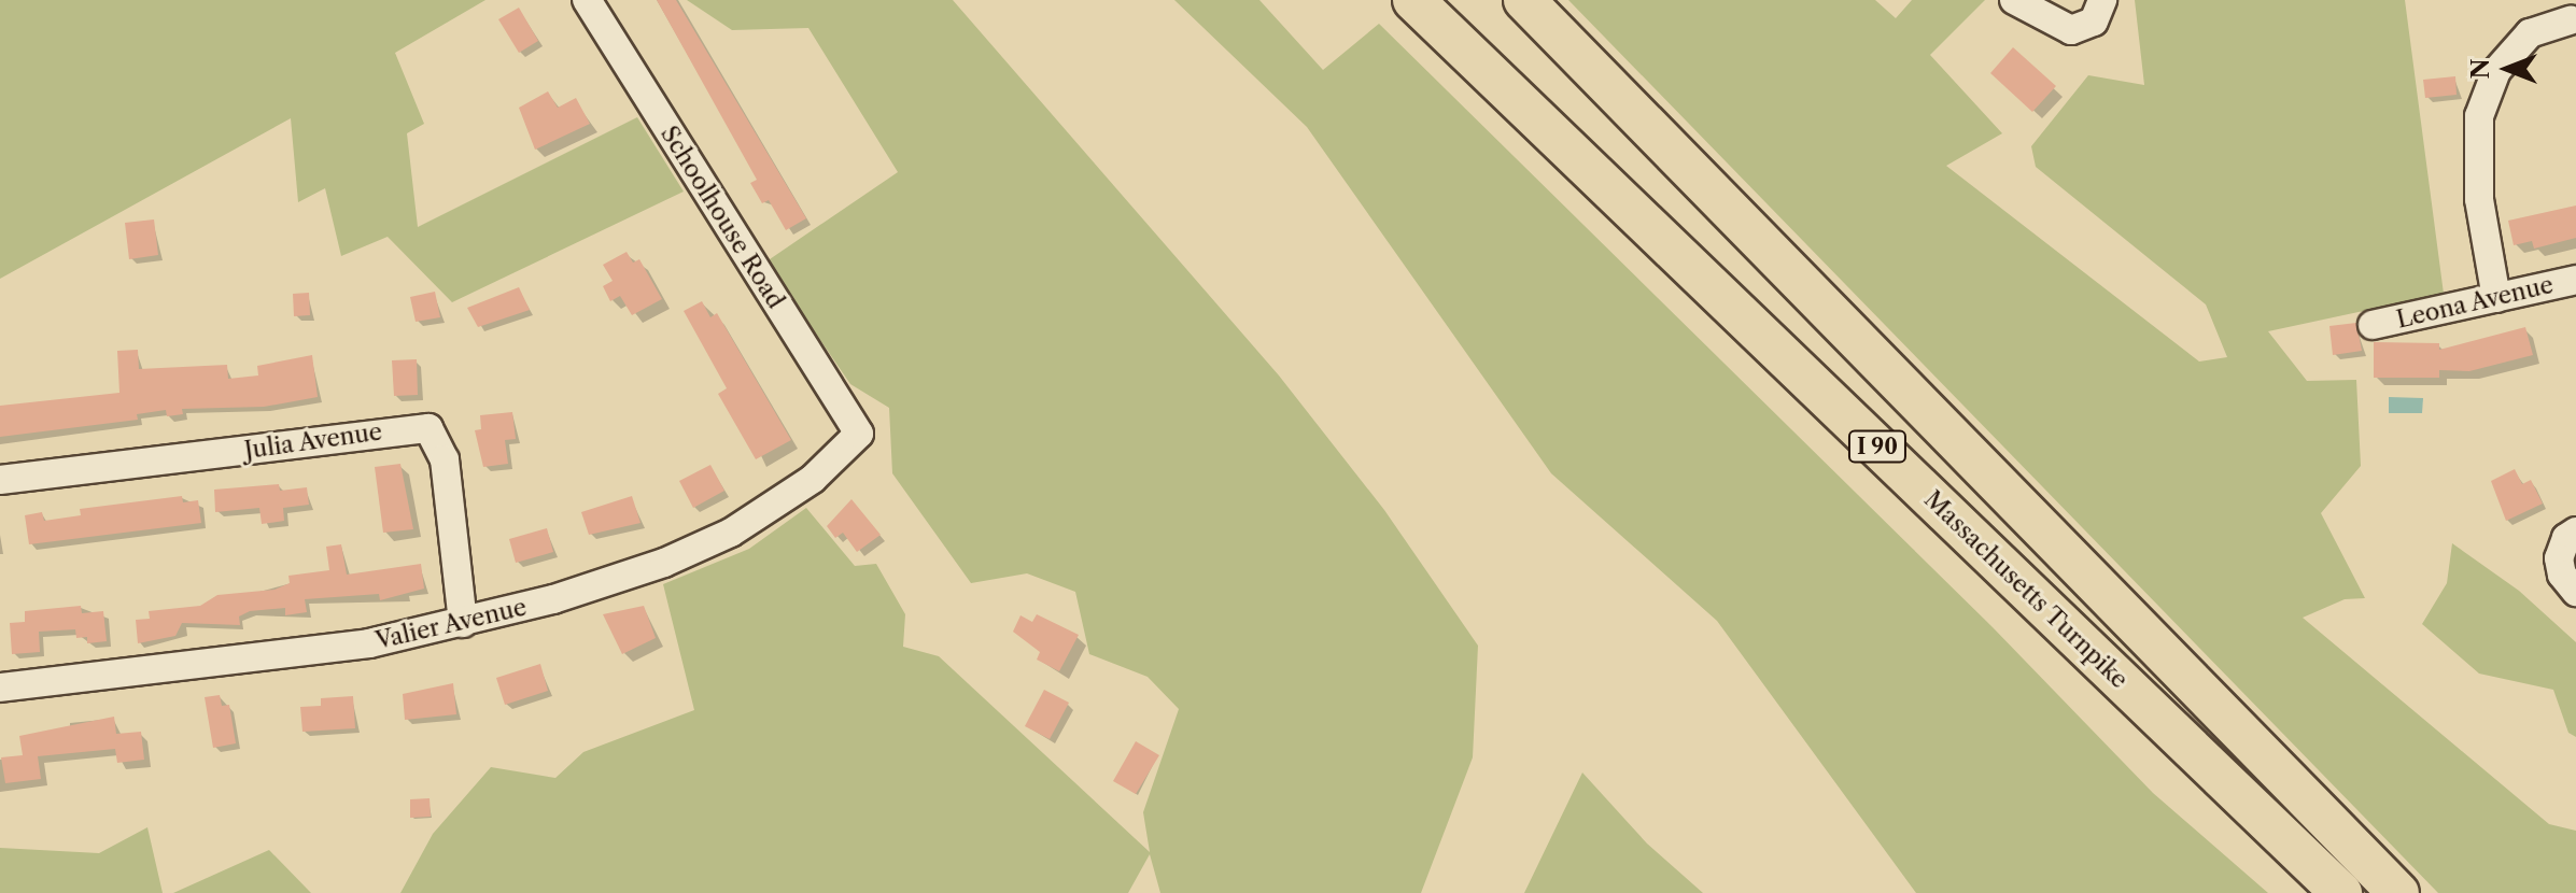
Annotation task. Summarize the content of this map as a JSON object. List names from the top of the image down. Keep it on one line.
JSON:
{"streets":{"highway":["I 90","Massachusetts Turnpike"],"street":["Schoolhouse Road","Leona Avenue","Julia Avenue","Valier Avenue"]},"crossings":[["Schoolhouse Road","Valier Avenue"],["Julia Avenue","Valier Avenue"]],"north":"left"}
